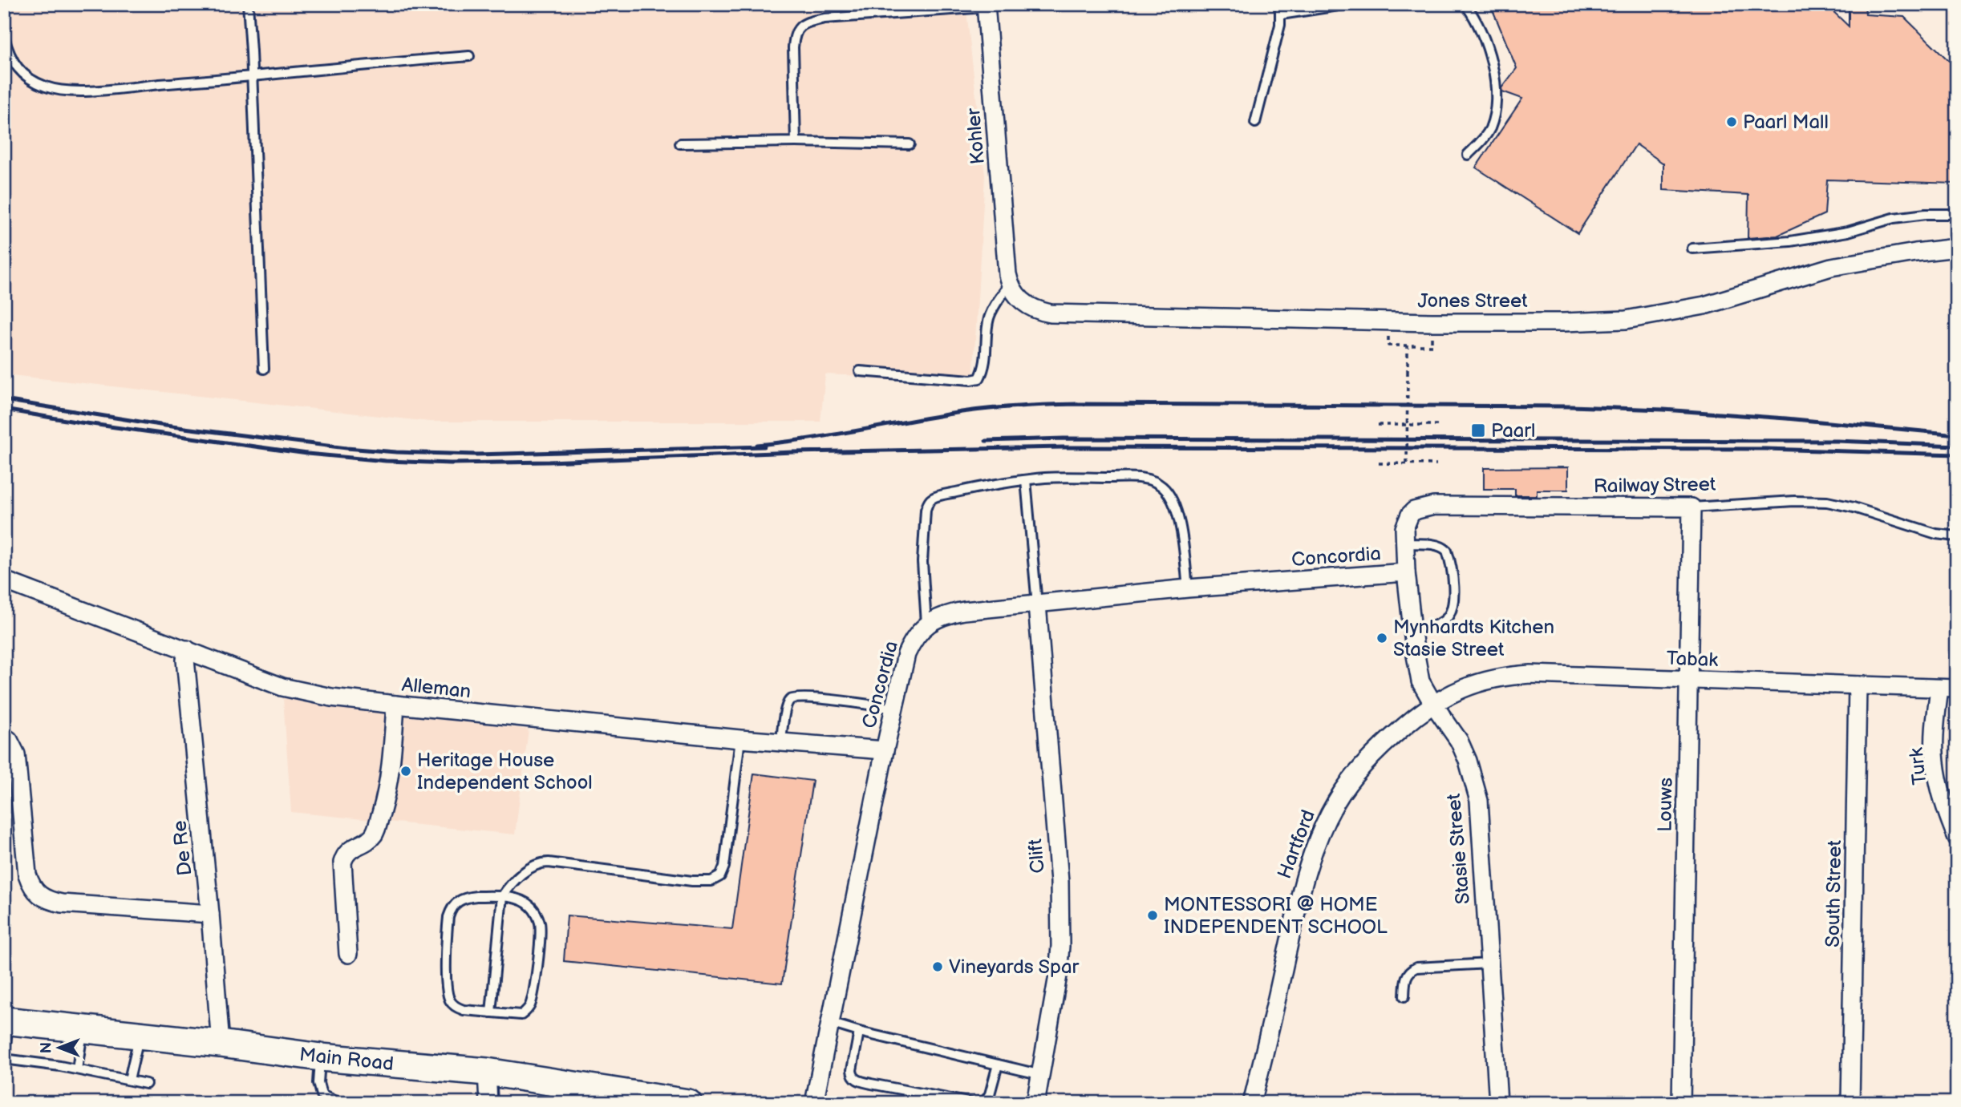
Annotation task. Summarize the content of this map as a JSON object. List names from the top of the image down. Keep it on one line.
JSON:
{"streets":{"main road":["Main Road"],"street":["Kohler","Jones Street","Railway Street","Concordia","Tabak","Alleman","Turk","Louws","Hartford","De Re","Stasie Street","Clift","South Street"]},"crossings":[["Kohler","Jones Street"],["Railway Street","Concordia"],["Railway Street","Louws"],["Railway Street","Stasie Street"],["Concordia","Alleman"],["Concordia","Stasie Street"],["Concordia","Clift"],["Tabak","Turk"],["Tabak","Louws"],["Tabak","Hartford"],["Tabak","Stasie Street"],["Tabak","South Street"],["Alleman","De Re"],["Hartford","Stasie Street"],["De Re","Main Road"]],"places":{"other":["Paarl Mall","Mynhardts Kitchen Stasie Street","Heritage House Independent School","MONTESSORI @ HOME INDEPENDENT SCHOOL","Vineyards Spar"],"transit":["Paarl"]},"north":"left"}
